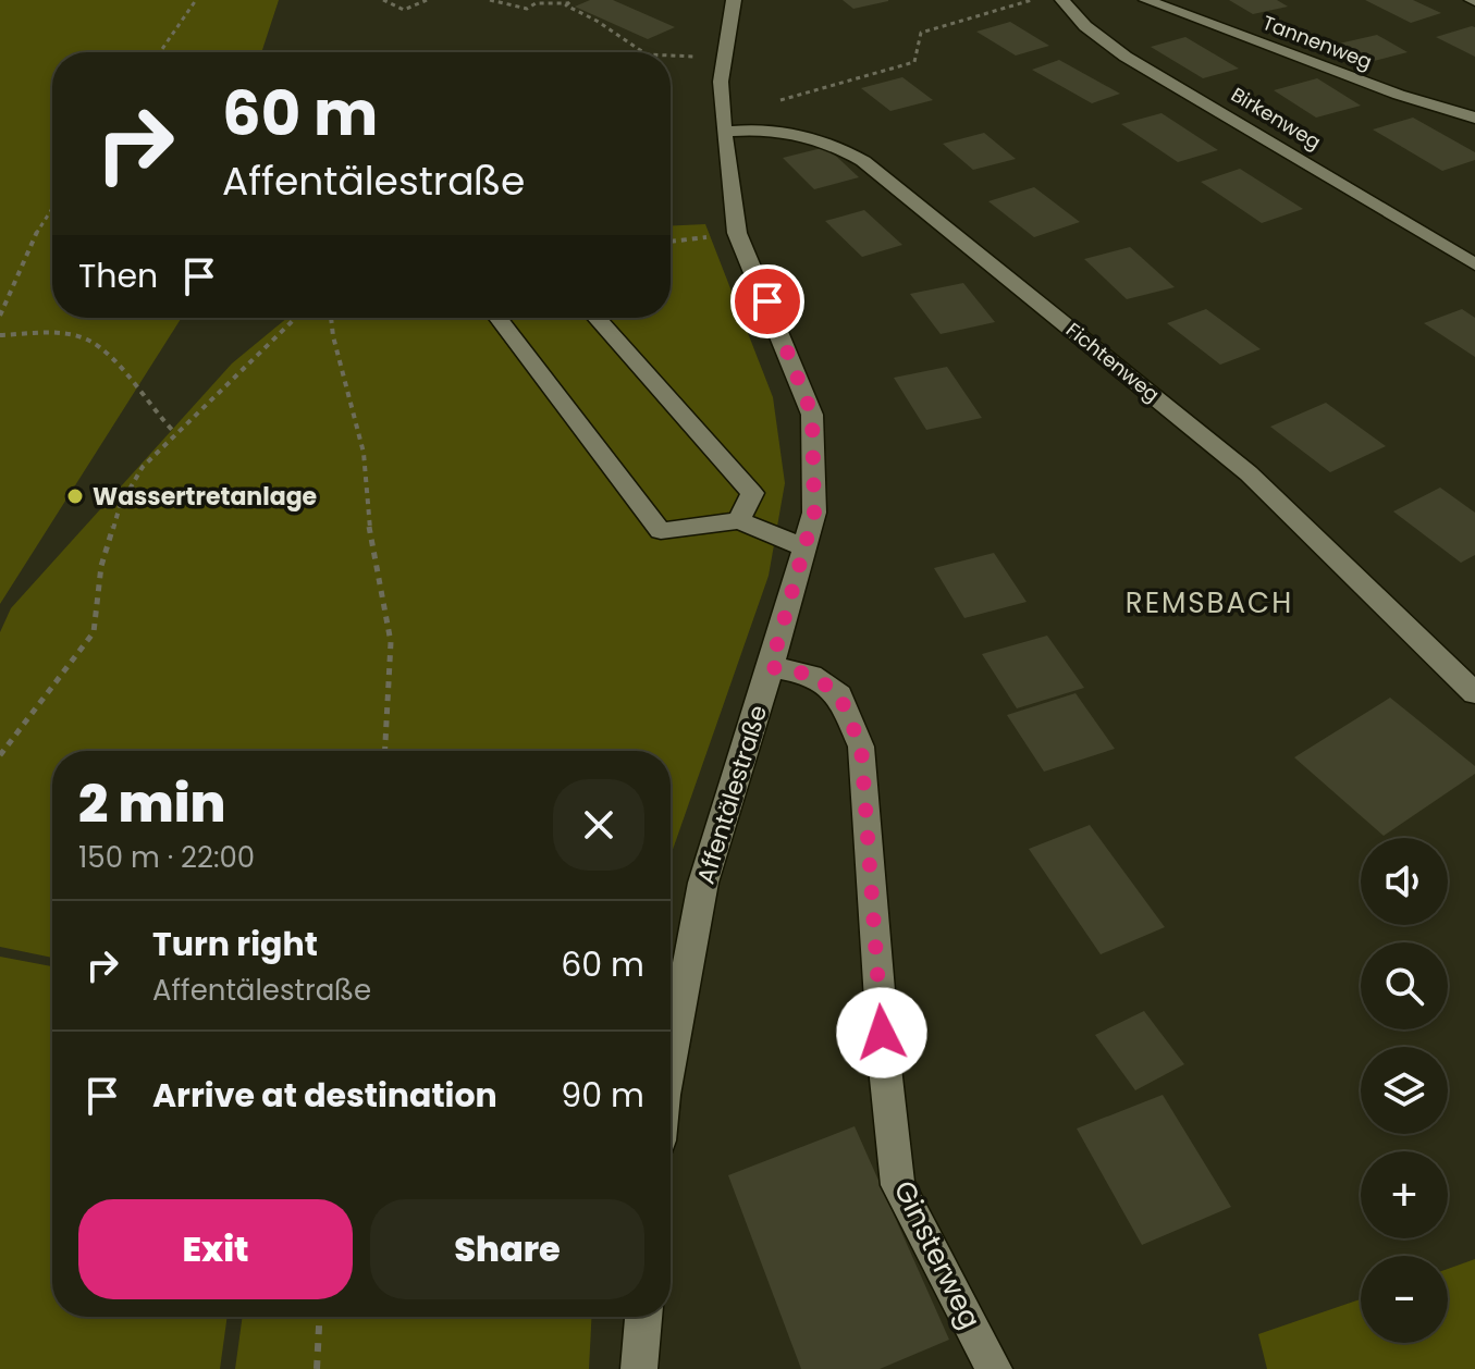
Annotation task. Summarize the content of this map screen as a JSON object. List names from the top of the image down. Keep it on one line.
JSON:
{"streets":{"street":["Tannenweg","Birkenweg","Fichtenweg","Affentälestraße","Ginsterweg"]},"crossings":[["Fichtenweg","Affentälestraße"],["Affentälestraße","Ginsterweg"]],"districts":["REMSBACH"],"places":["Wassertretanlage"],"page":{"turn":["60 m","Affentälestraße"],"then":"Then","heading":["2 min","150 m · 22:00"],"map_buttons":["+","−"],"list":[{"name":"Turn right","note":"Affentälestraße","value":"60 m"},{"name":"Arrive at destination","value":"90 m"}],"buttons":["Exit","Share"]}}
